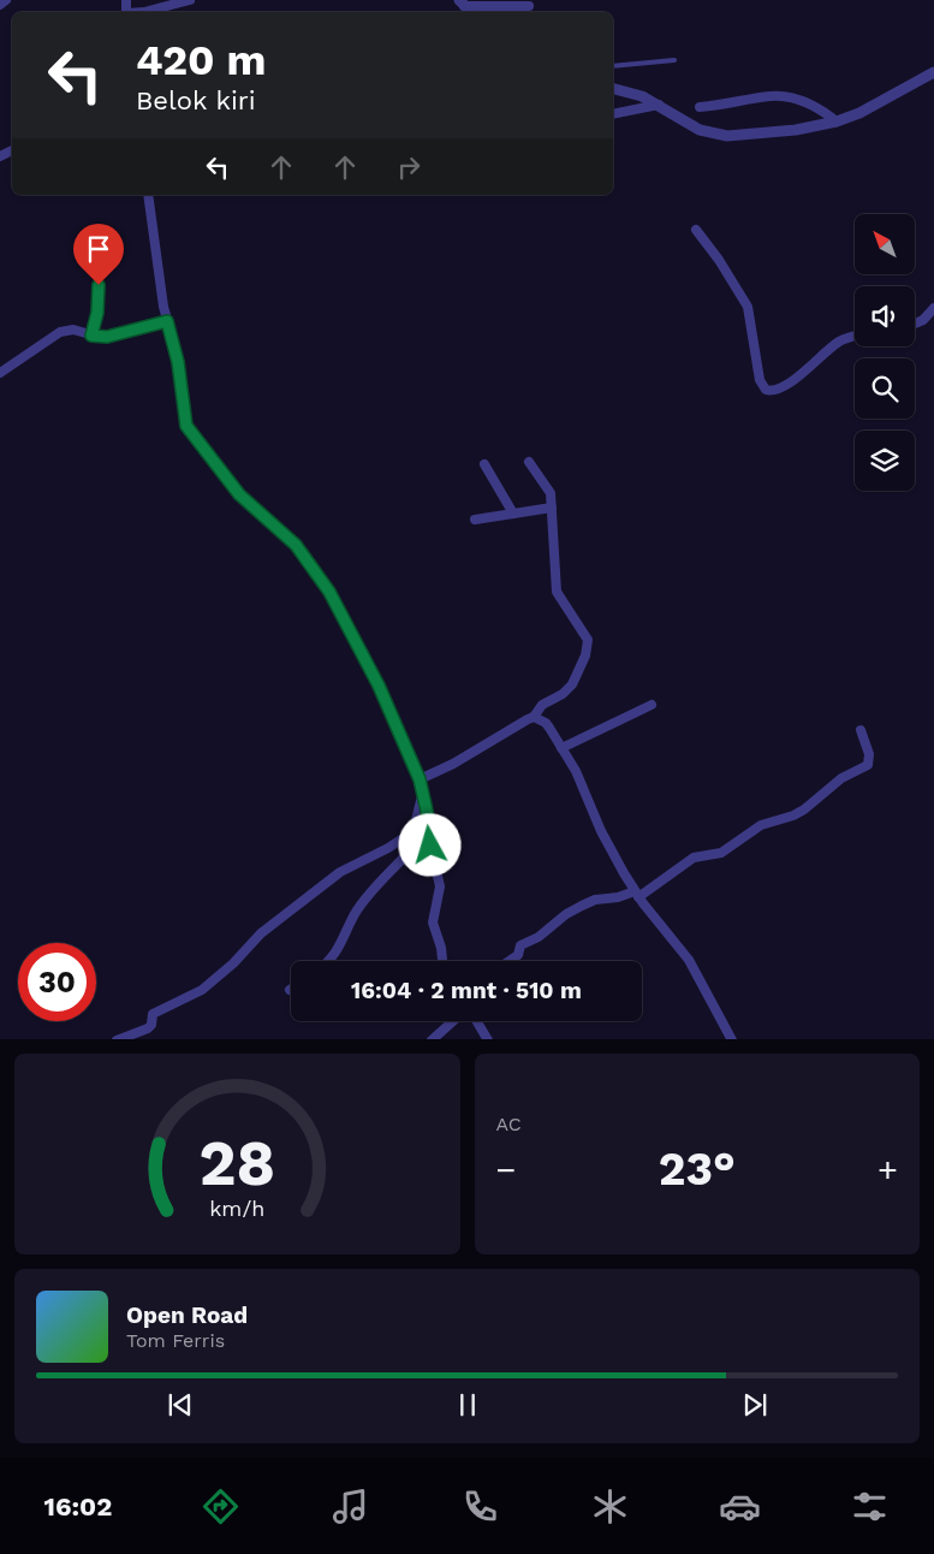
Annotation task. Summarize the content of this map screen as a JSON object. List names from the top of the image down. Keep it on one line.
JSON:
{"north":"top left","page":{"turn":["420 m","Belok kiri"],"limit":"30","trip":"16:04 · 2 mnt · 510 m","tile":"AC","heat":["−","23°","+"],"song":["Open Road","Tom Ferris"],"tabs":"16:02","gauge":["28","km/h"]}}
